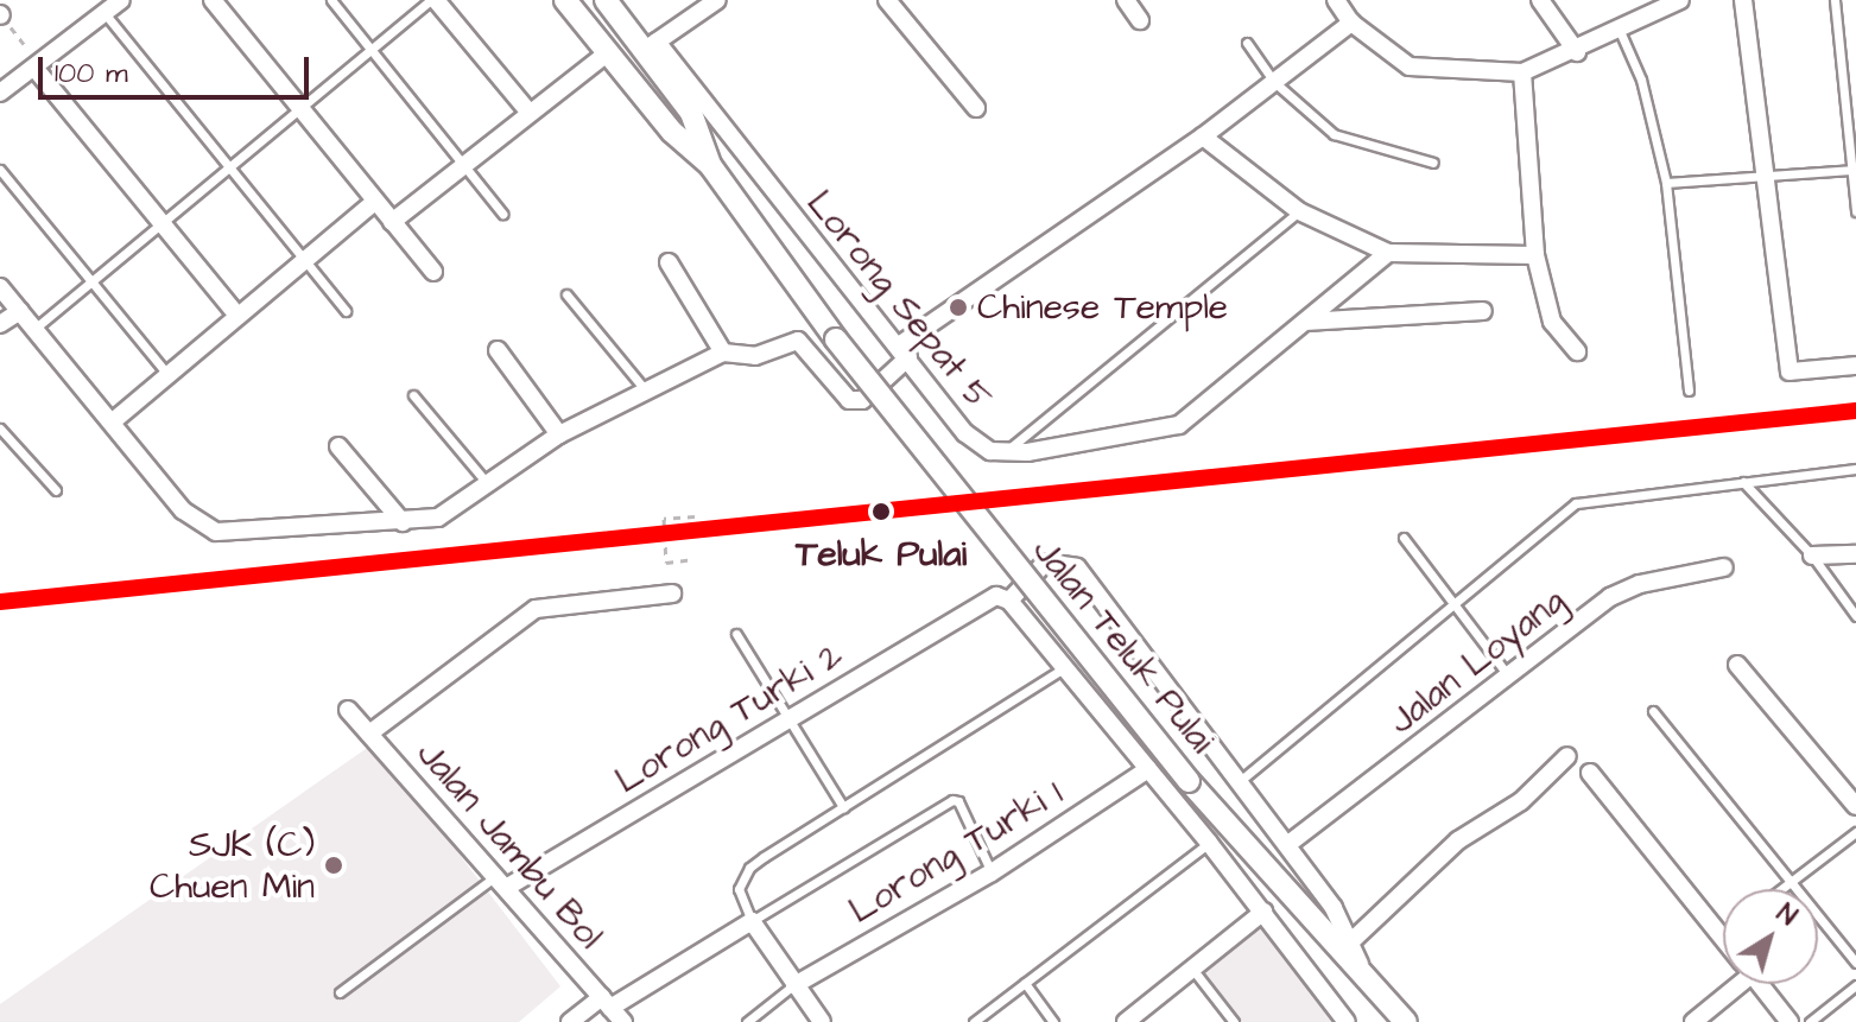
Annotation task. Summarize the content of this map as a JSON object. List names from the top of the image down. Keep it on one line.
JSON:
{"streets":{"main road":["Jalan Teluk Pulai"],"street":["Lorong Sepat 5","Jalan Loyang","Lorong Turki 2","Jalan Jambu Bol","Lorong Turki 1"]},"crossings":[["Lorong Sepat 5","Jalan Teluk Pulai"],["Lorong Turki 2","Jalan Jambu Bol"]],"places":["Chinese Temple","Teluk Pulai","SJK (C) Chuen Min"],"lines":["rail line 2"],"scale_bar":"100 m","north":"top right"}
